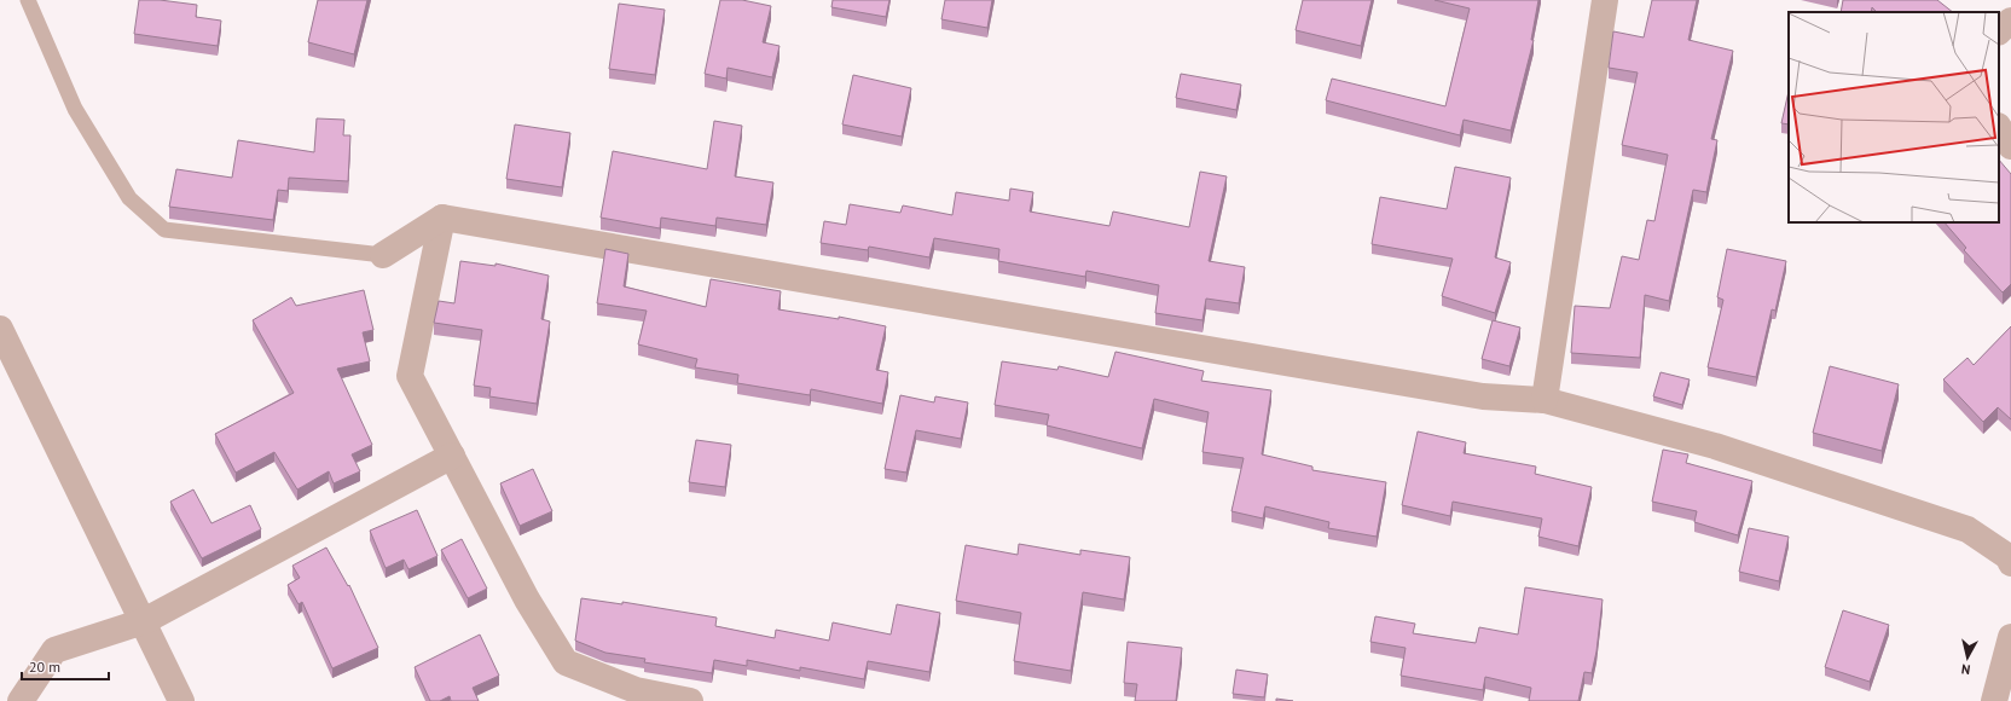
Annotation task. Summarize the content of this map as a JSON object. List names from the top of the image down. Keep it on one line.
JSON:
{"scale_bar":"20 m","north":"bottom"}
